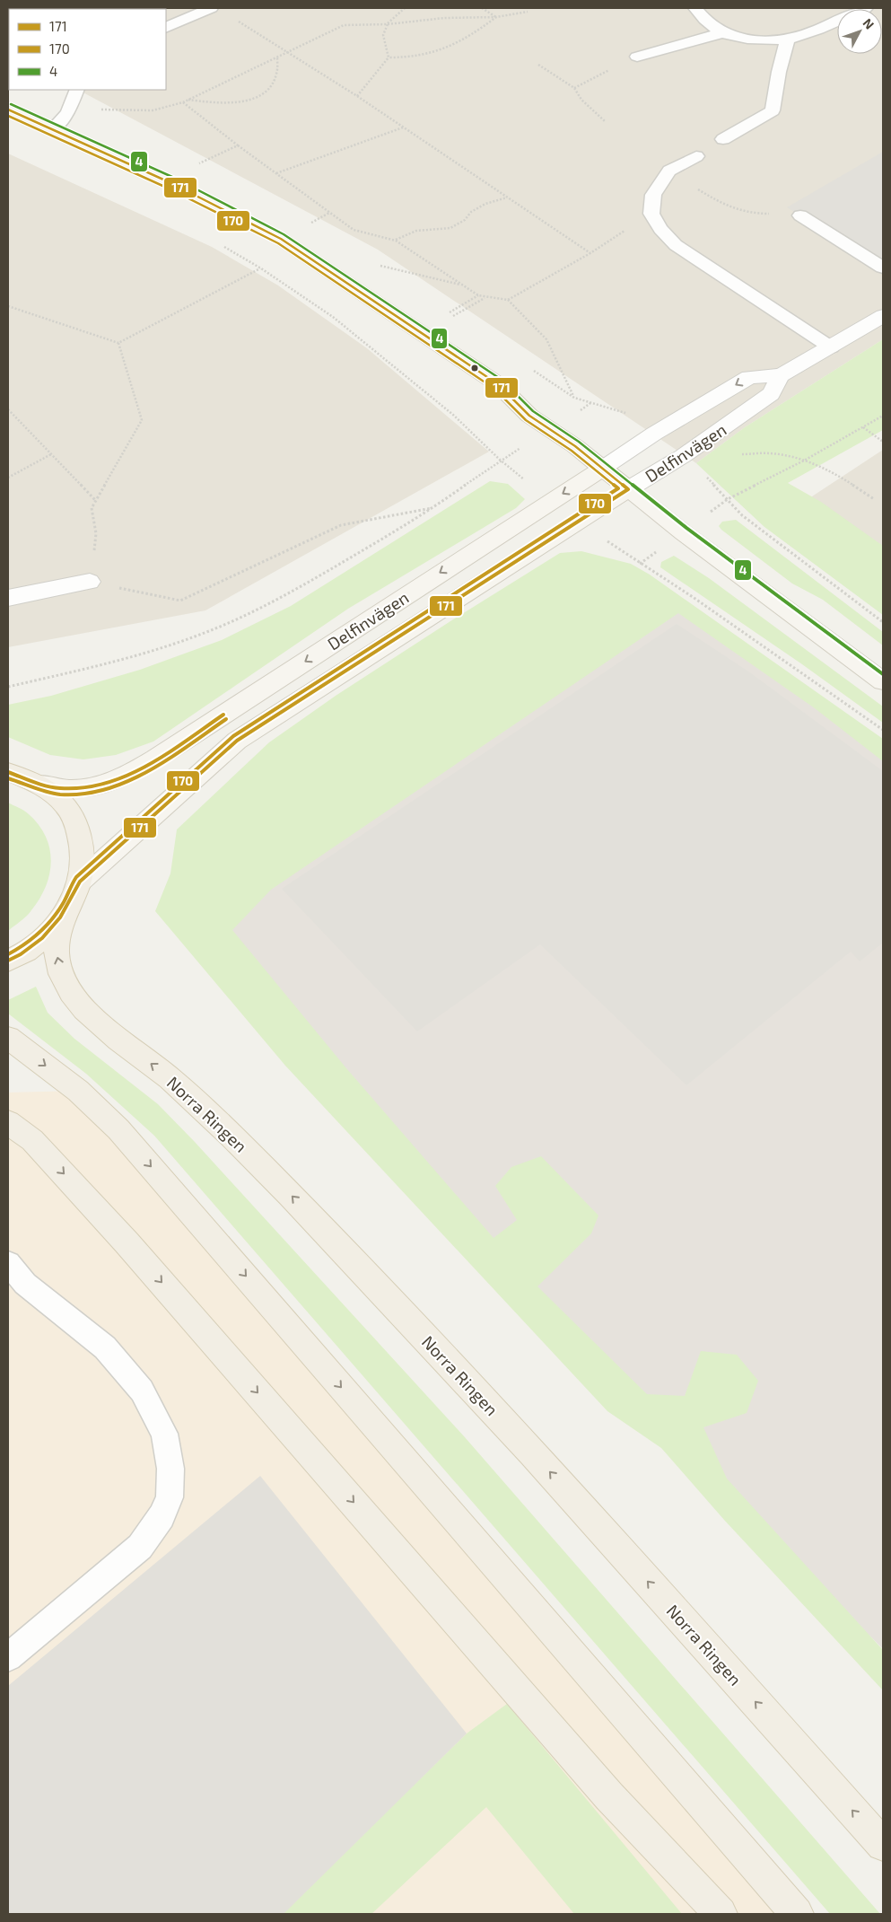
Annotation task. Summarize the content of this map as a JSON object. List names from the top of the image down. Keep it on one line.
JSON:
{"streets":{"main road":["Norra Ringen"],"street":["Delfinvägen"]},"crossings":[["Delfinvägen","Norra Ringen"]],"lines":["transit line 4","transit line 171","transit line 170"],"legend":["171","170","4"],"north":"top right"}
